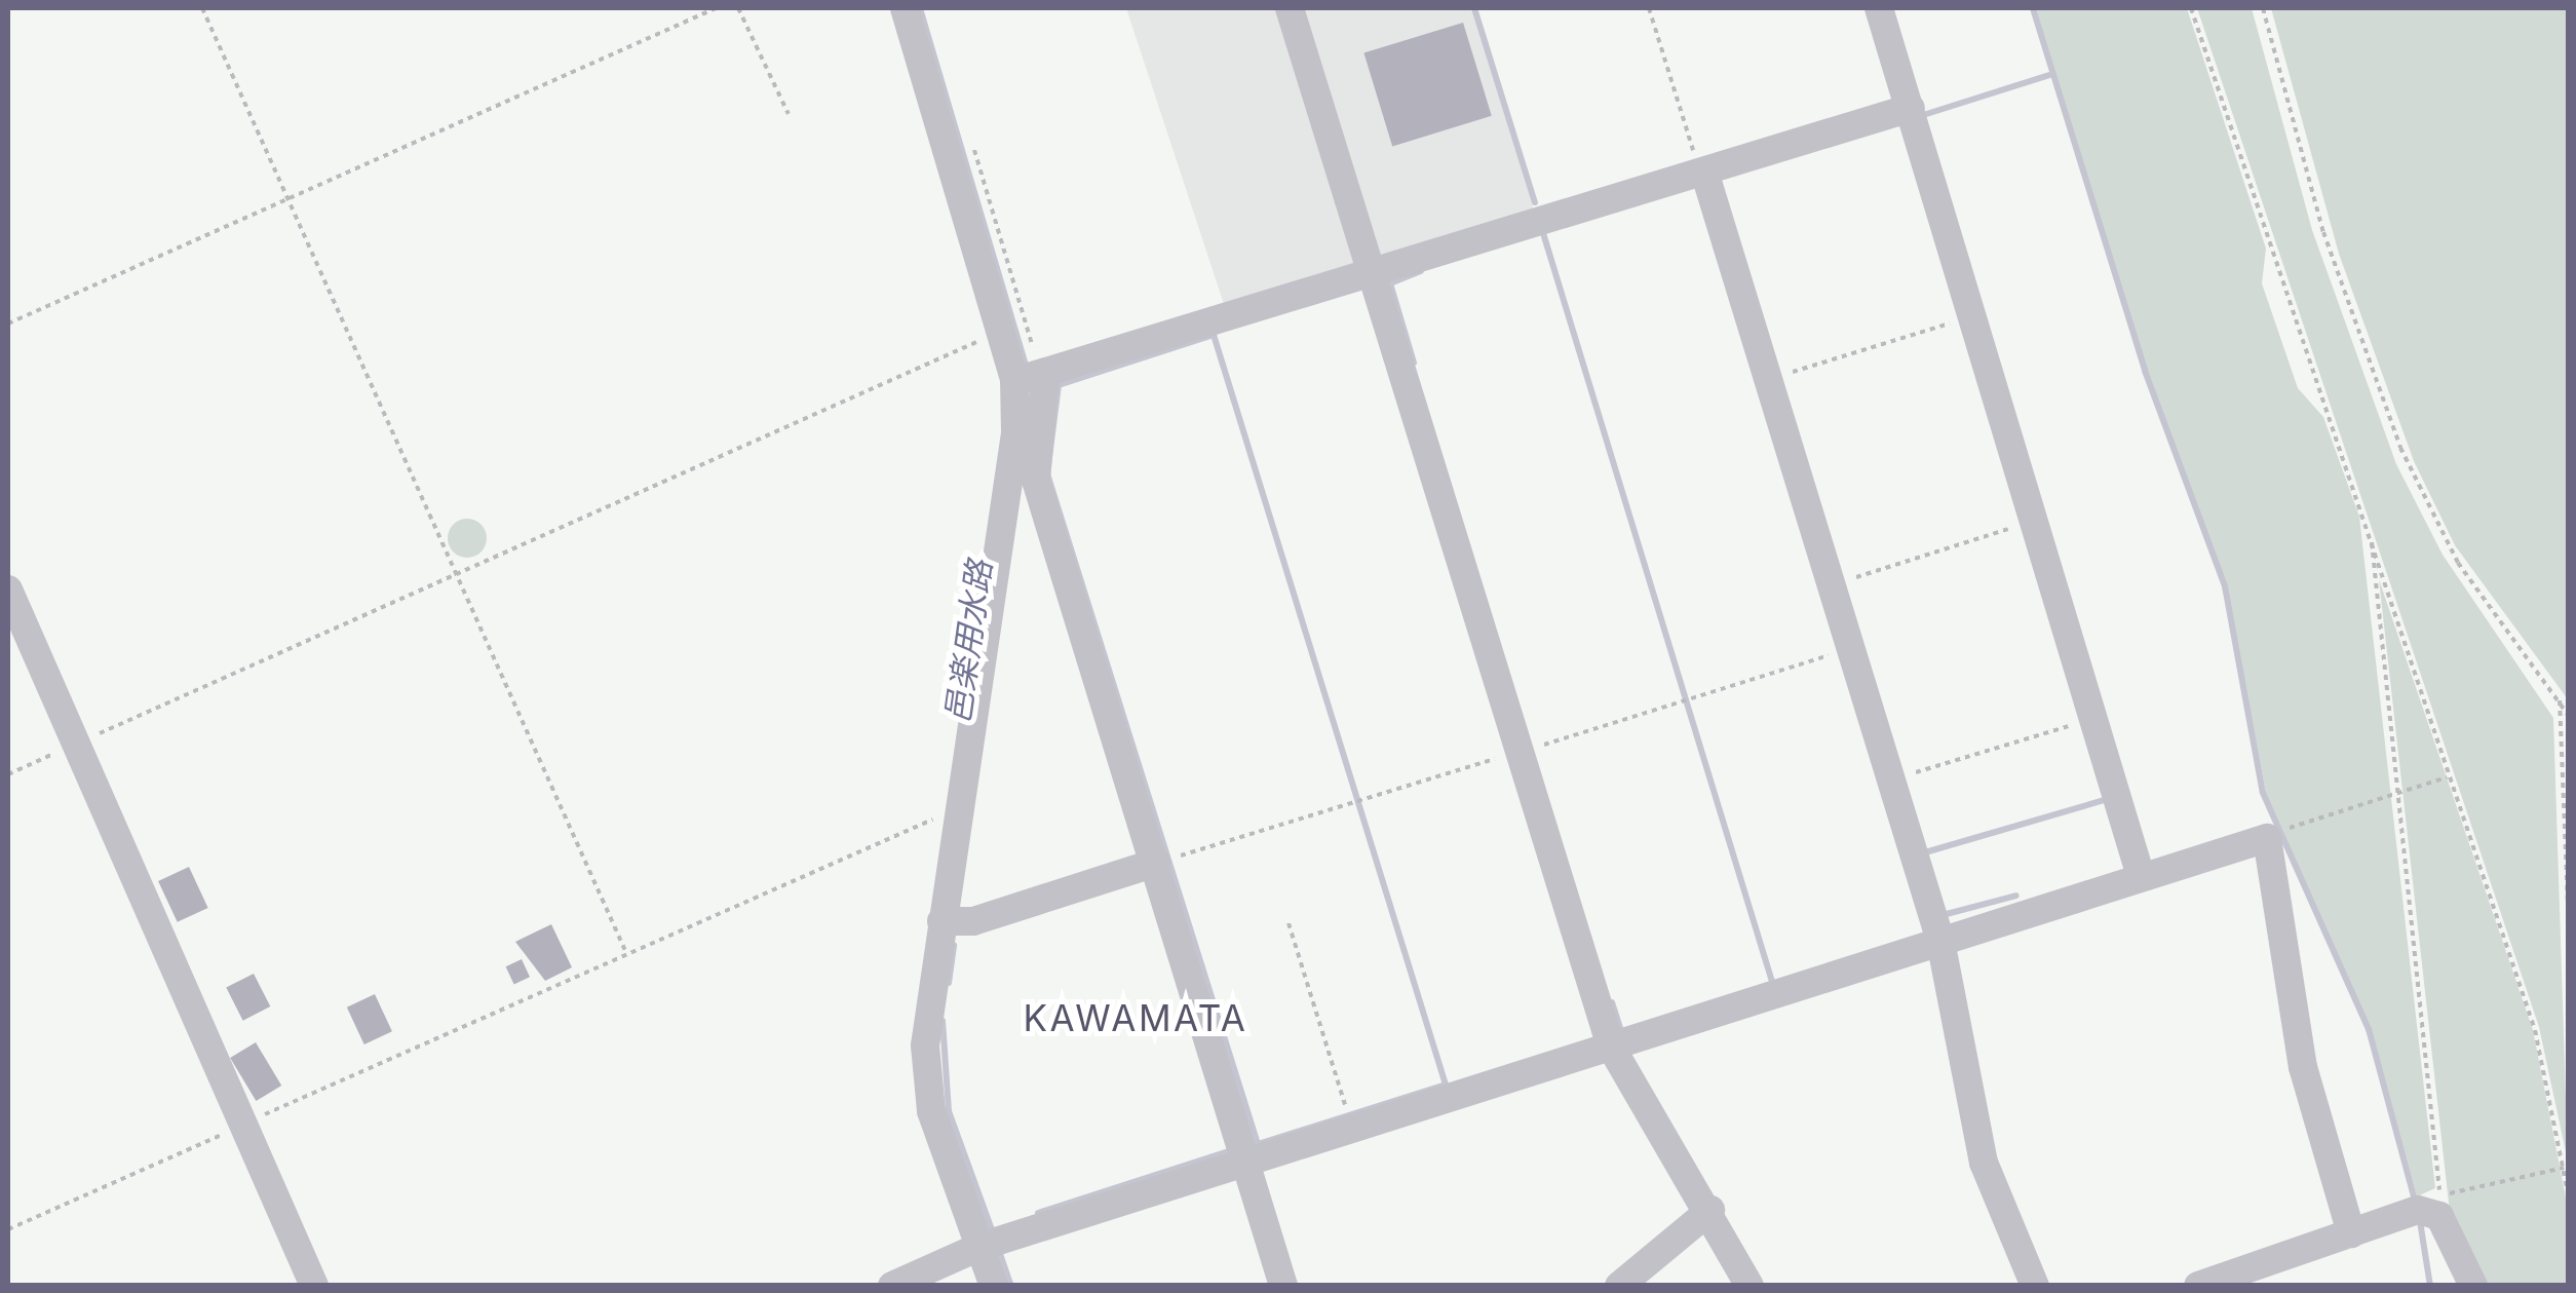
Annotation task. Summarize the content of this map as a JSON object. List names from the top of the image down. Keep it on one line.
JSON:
{"districts":["KAWAMATA"],"water":["邑楽用水路"]}
